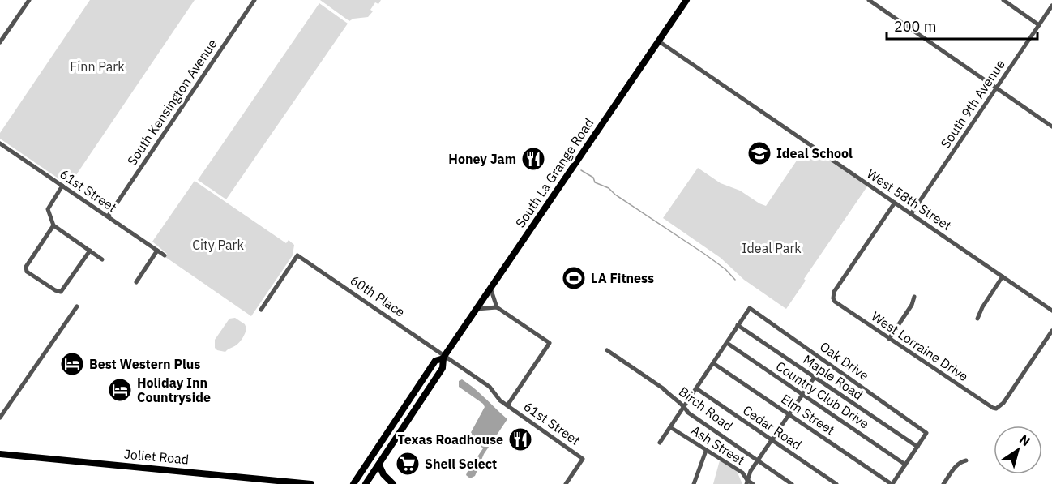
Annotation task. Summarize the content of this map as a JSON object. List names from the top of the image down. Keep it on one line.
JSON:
{"streets":{"main road":["South La Grange Road","Joliet Road"],"street":["South Kensington Avenue","South 9th Avenue","61st Street","West 58th Street","60th Place","West Lorraine Drive","Oak Drive","Maple Road","Country Club Drive","Birch Road","Elm Street","Cedar Road","Ash Street"]},"crossings":[["South Kensington Avenue","61st Street"],["South 9th Avenue","West 58th Street"],["South La Grange Road","61st Street"],["South La Grange Road","West 58th Street"],["South La Grange Road","60th Place"],["61st Street","60th Place"],["West 58th Street","West Lorraine Drive"],["Oak Drive","Maple Road"]],"parks":["Finn Park","City Park","Ideal Park"],"places":{"school or university":["Ideal School"],"restaurant":["Honey Jam","Texas Roadhouse"],"sports":["LA Fitness"],"hotel":["Best Western Plus","Holiday Inn Countryside"],"supermarket":["Shell Select"]},"scale_bar":"200 m","north":"top right"}
